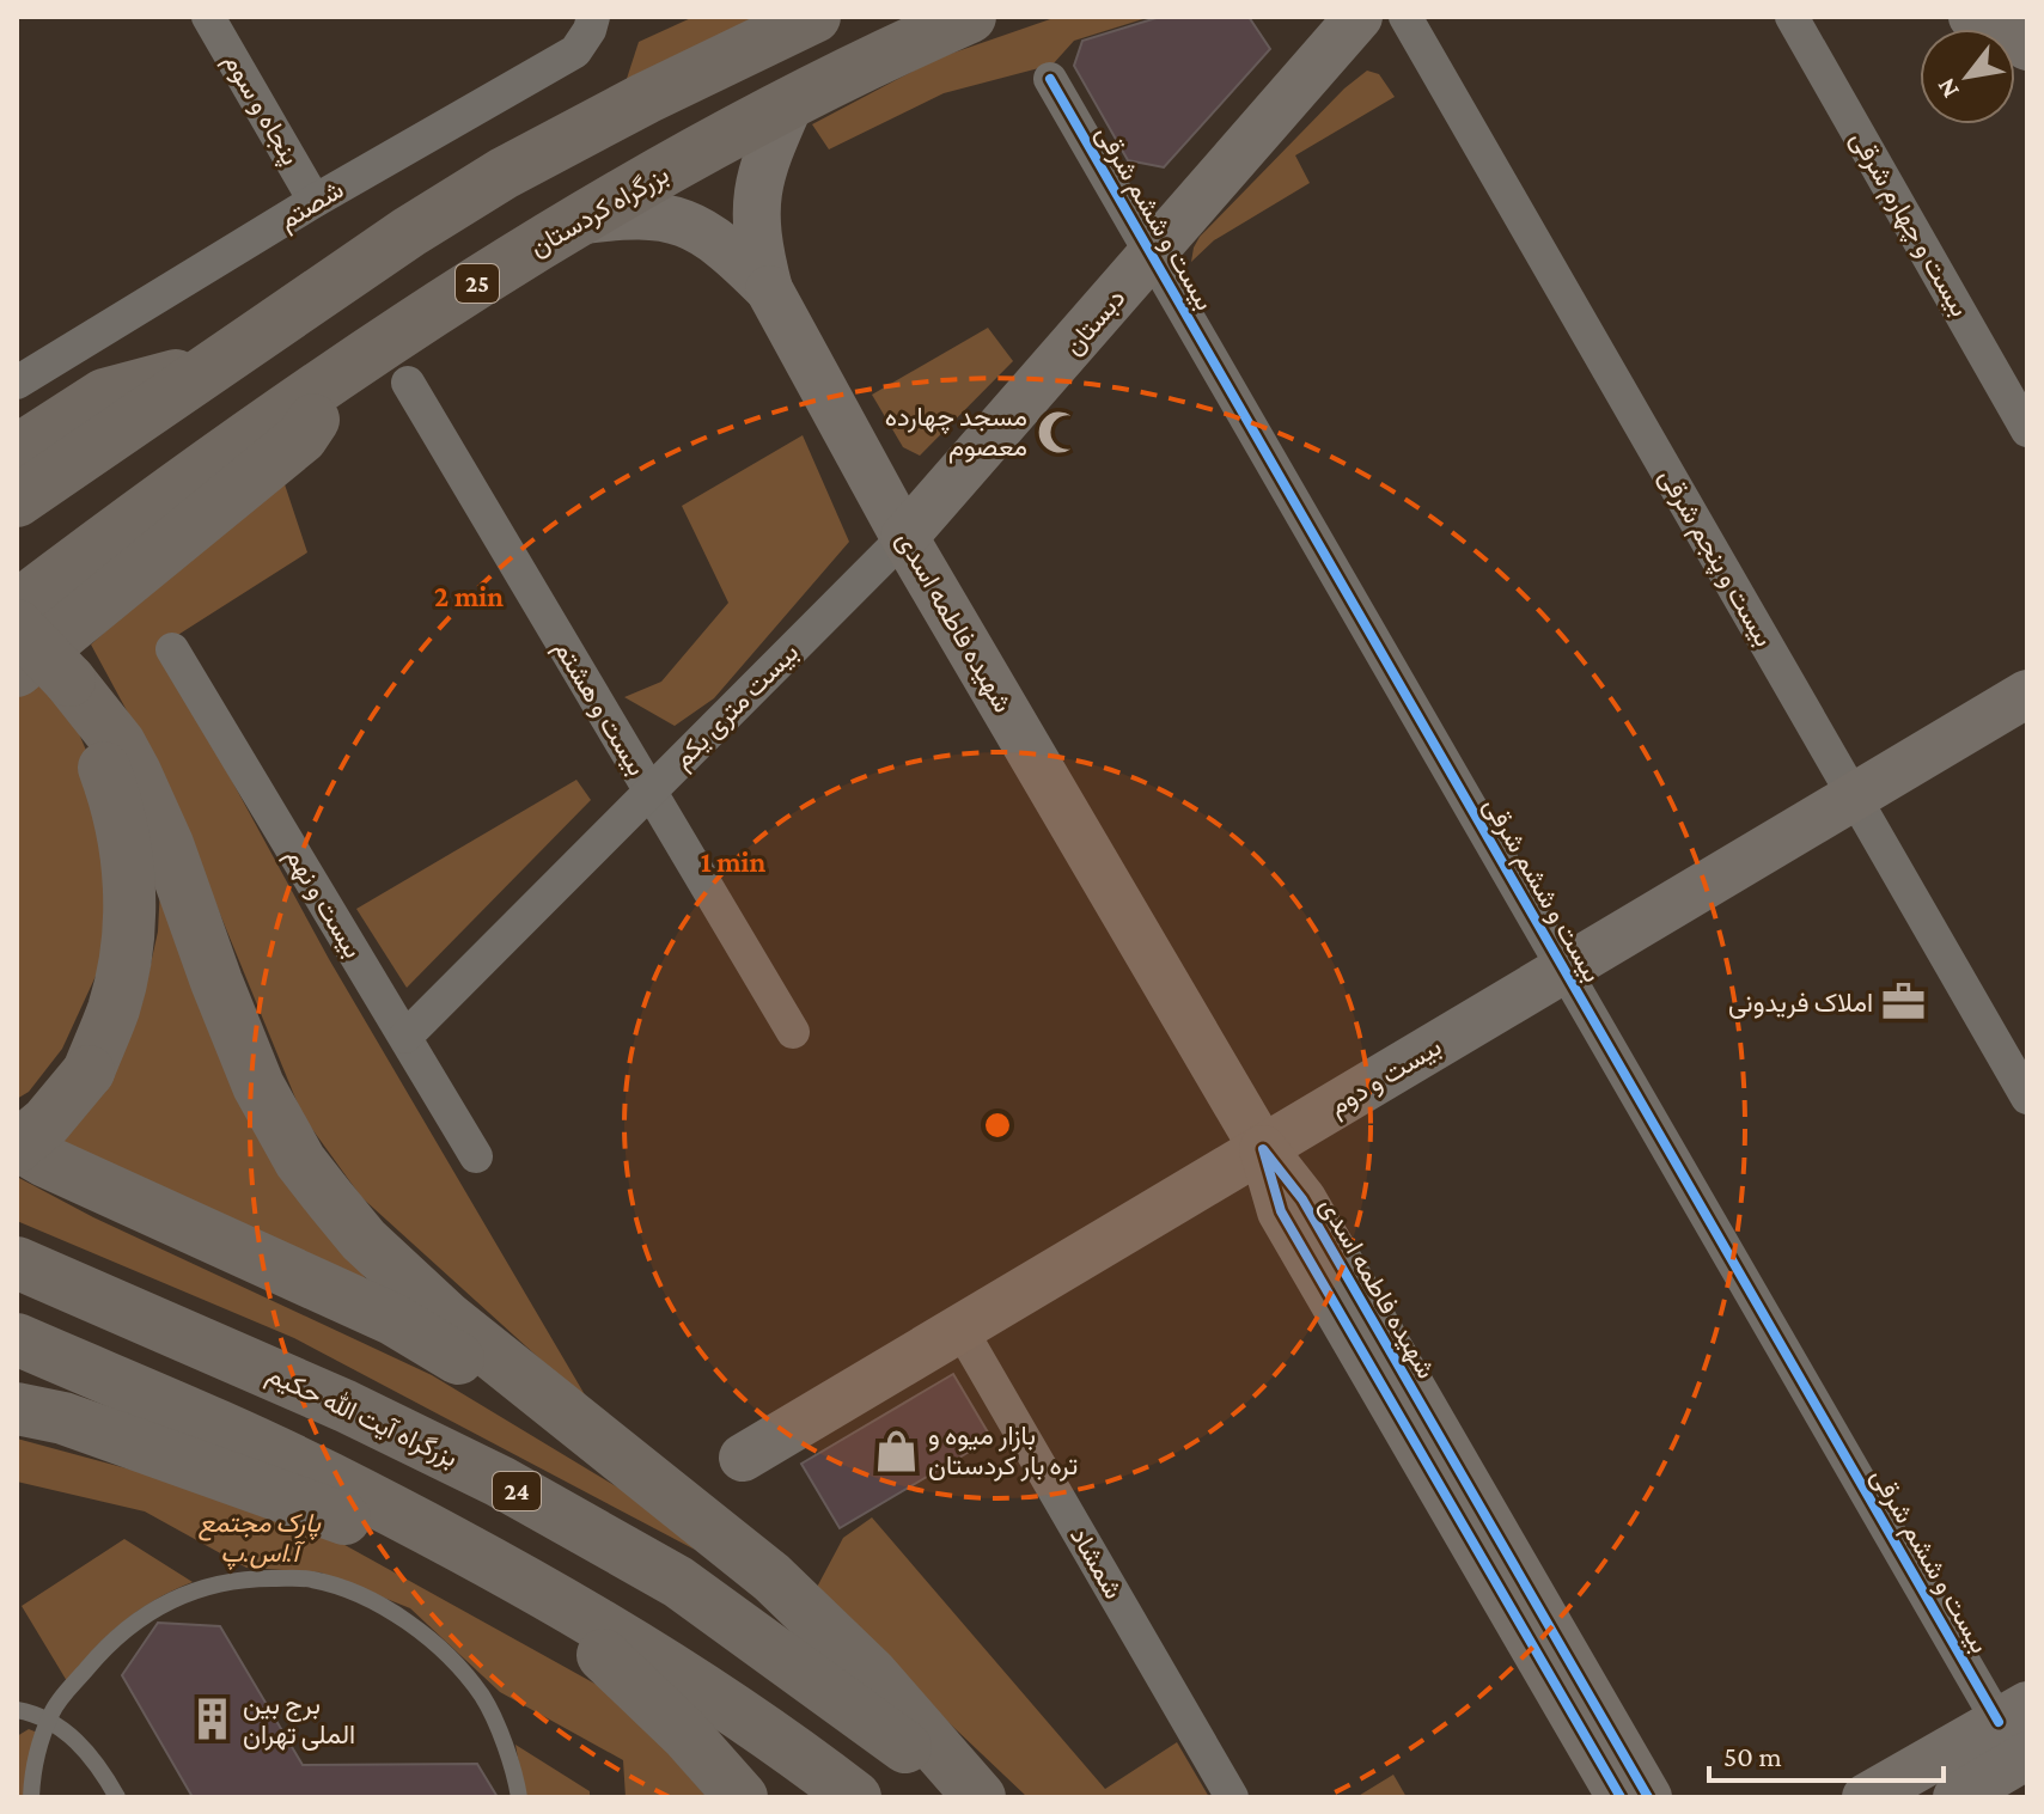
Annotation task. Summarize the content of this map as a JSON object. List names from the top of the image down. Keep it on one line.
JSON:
{"streets":{"highway":["بزرگراه کردستان","25","بزرگراه آیت الله حکیم","24"],"street":["پنجاه و سوم","شصتم","بیست و ششم شرقی","بیست و چهارم شرقی","دبستان","بیست و پنجم شرقی","شهیده فاطمه اسدی","بیست متری یکم","بیست و هشتم","بیست و نهم","بیست و دوم","شمشاد"]},"crossings":[["پنجاه و سوم","شصتم"],["بیست و ششم شرقی","دبستان"],["بیست و ششم شرقی","بیست و دوم"],["دبستان","شهیده فاطمه اسدی"],["دبستان","بیست متری یکم"],["بیست و پنجم شرقی","بیست و دوم"],["شهیده فاطمه اسدی","بیست متری یکم"],["شهیده فاطمه اسدی","بیست و دوم"],["بیست متری یکم","بیست و هشتم"],["بیست متری یکم","بیست و نهم"],["بیست و دوم","شمشاد"]],"parks":["پارک مجتمع آ.اس.پ"],"places":{"mosque":["مسجد چهارده معصوم"],"office":["املاک فریدونی"],"shop":["بازار میوه و تره بار کردستان"],"building":["برج بین الملی تهران"]},"scale_bar":"50 m","north":"bottom left","rings":["2 min","1 min"]}
